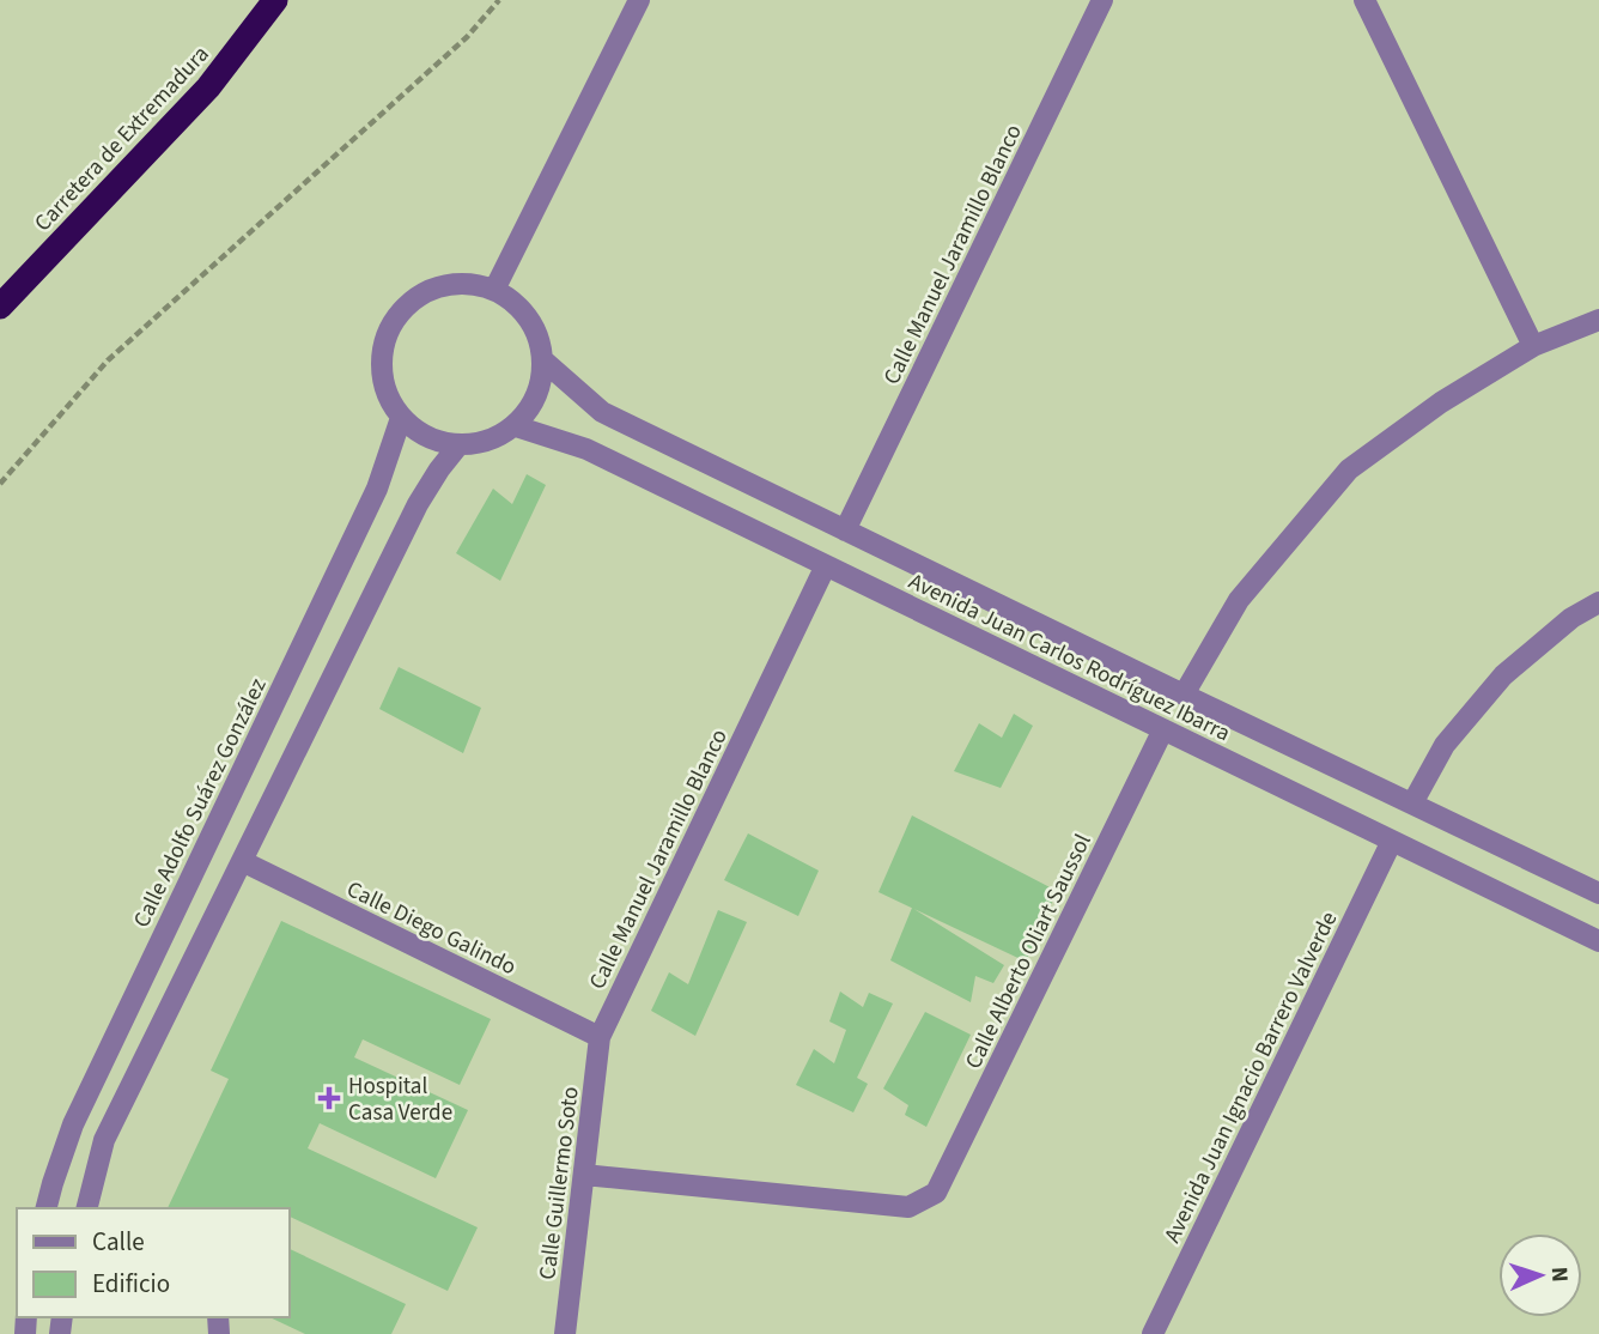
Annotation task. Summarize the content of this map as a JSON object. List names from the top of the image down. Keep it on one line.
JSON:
{"streets":{"highway":["Carretera de Extremadura"],"street":["Calle Manuel Jaramillo Blanco","Avenida Juan Carlos Rodríguez Ibarra","Calle Adolfo Suárez González","Calle Diego Galindo","Calle Alberto Oliart Saussol","Avenida Juan Ignacio Barrero Valverde","Calle Guillermo Soto"]},"crossings":[["Calle Manuel Jaramillo Blanco","Avenida Juan Carlos Rodríguez Ibarra"],["Calle Manuel Jaramillo Blanco","Calle Diego Galindo"],["Calle Manuel Jaramillo Blanco","Calle Guillermo Soto"],["Avenida Juan Carlos Rodríguez Ibarra","Calle Adolfo Suárez González"],["Avenida Juan Carlos Rodríguez Ibarra","Calle Alberto Oliart Saussol"],["Avenida Juan Carlos Rodríguez Ibarra","Avenida Juan Ignacio Barrero Valverde"],["Calle Diego Galindo","Calle Guillermo Soto"],["Calle Alberto Oliart Saussol","Calle Guillermo Soto"]],"places":{"health":["Hospital Casa Verde"]},"legend":["Calle","Edificio"],"north":"right"}
